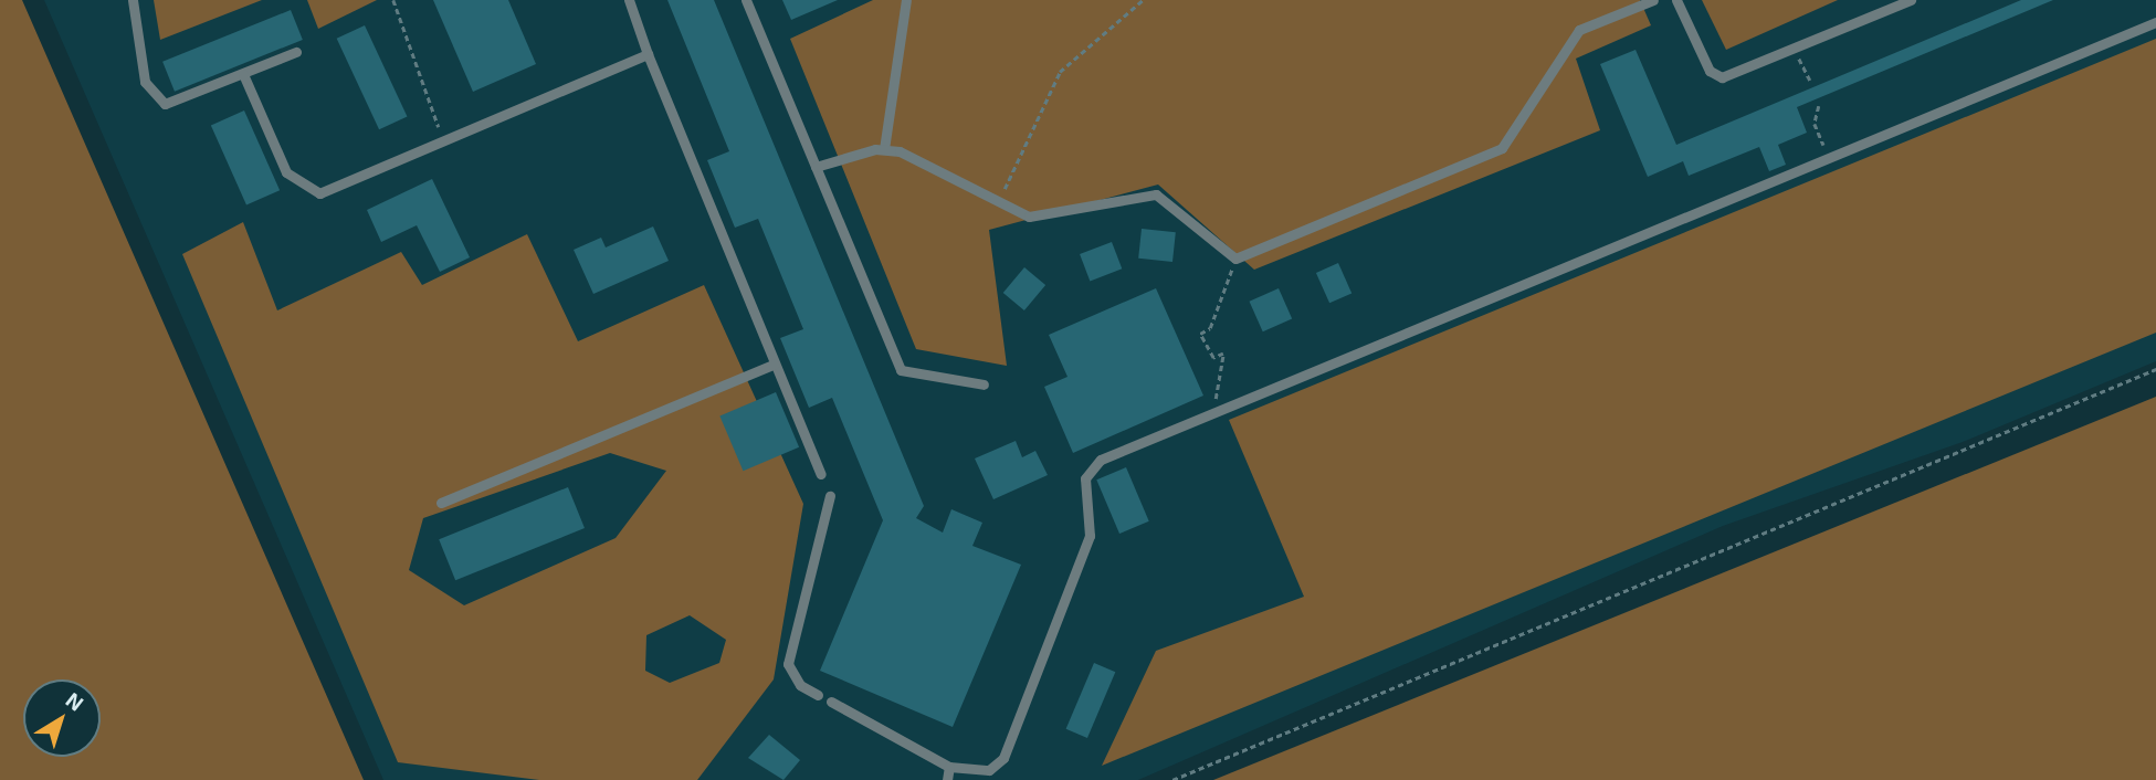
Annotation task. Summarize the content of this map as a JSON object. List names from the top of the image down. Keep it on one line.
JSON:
{"north":"top right"}
